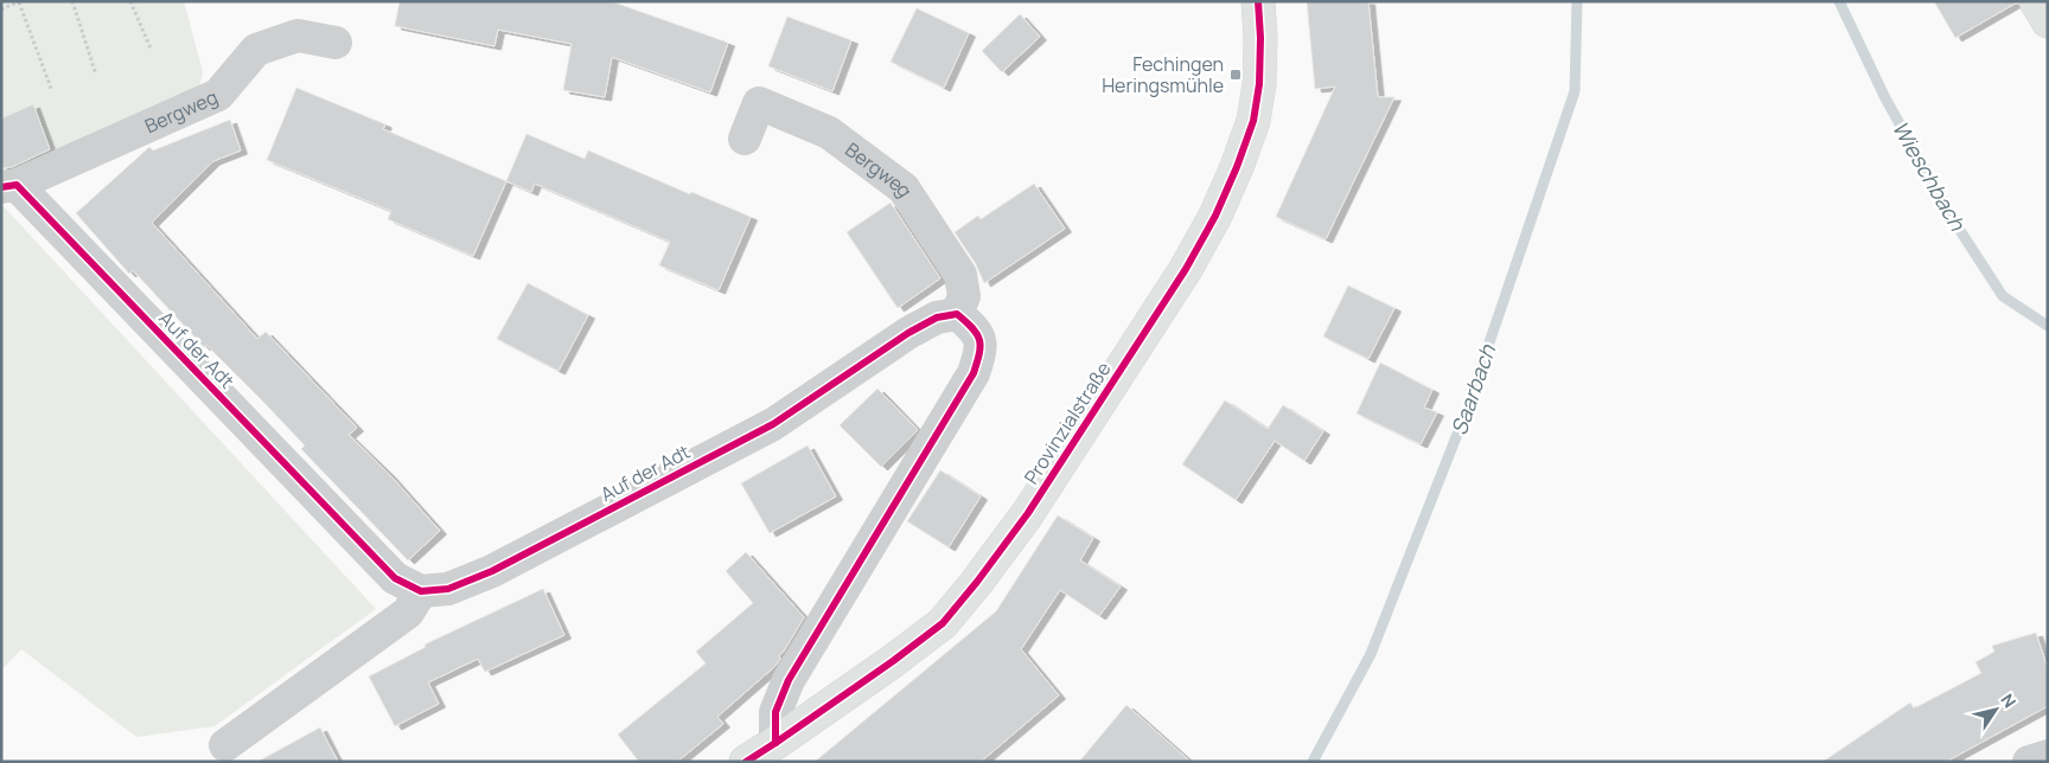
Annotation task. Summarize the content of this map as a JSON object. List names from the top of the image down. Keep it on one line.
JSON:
{"streets":{"main road":["Provinzialstraße"],"street":["Bergweg","Auf der Adt"]},"crossings":[["Bergweg","Auf der Adt"]],"water":["Wieschbach","Saarbach"],"places":{"transit":["Fechingen Heringsmühle"]},"north":"top right"}
